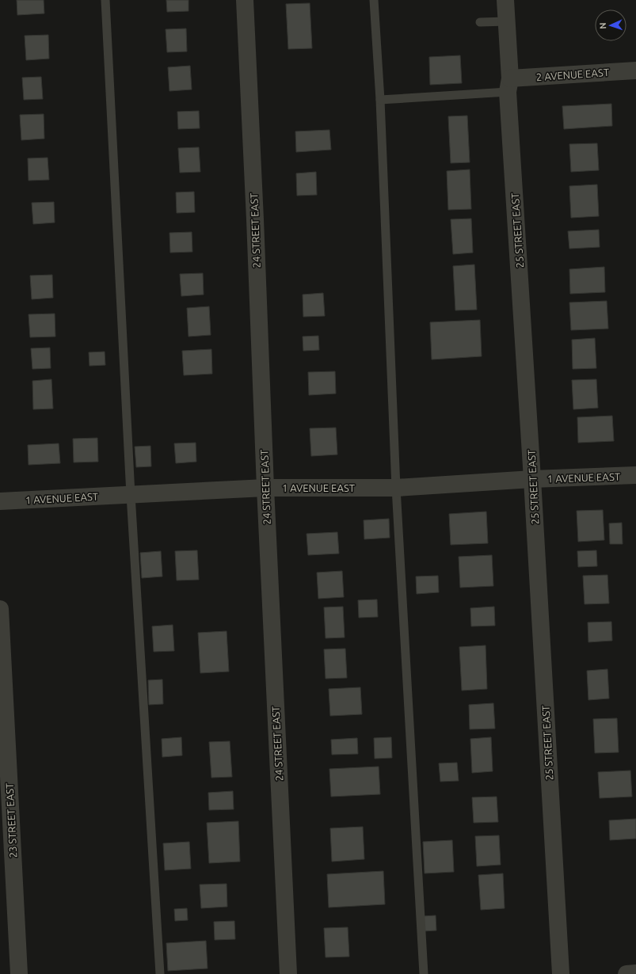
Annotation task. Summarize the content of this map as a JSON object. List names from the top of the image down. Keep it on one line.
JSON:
{"streets":{"street":["2 AVENUE EAST","24 STREET EAST","25 STREET EAST","1 AVENUE EAST","23 STREET EAST"]},"crossings":[["2 AVENUE EAST","25 STREET EAST"],["24 STREET EAST","1 AVENUE EAST"],["25 STREET EAST","1 AVENUE EAST"]],"north":"left"}
